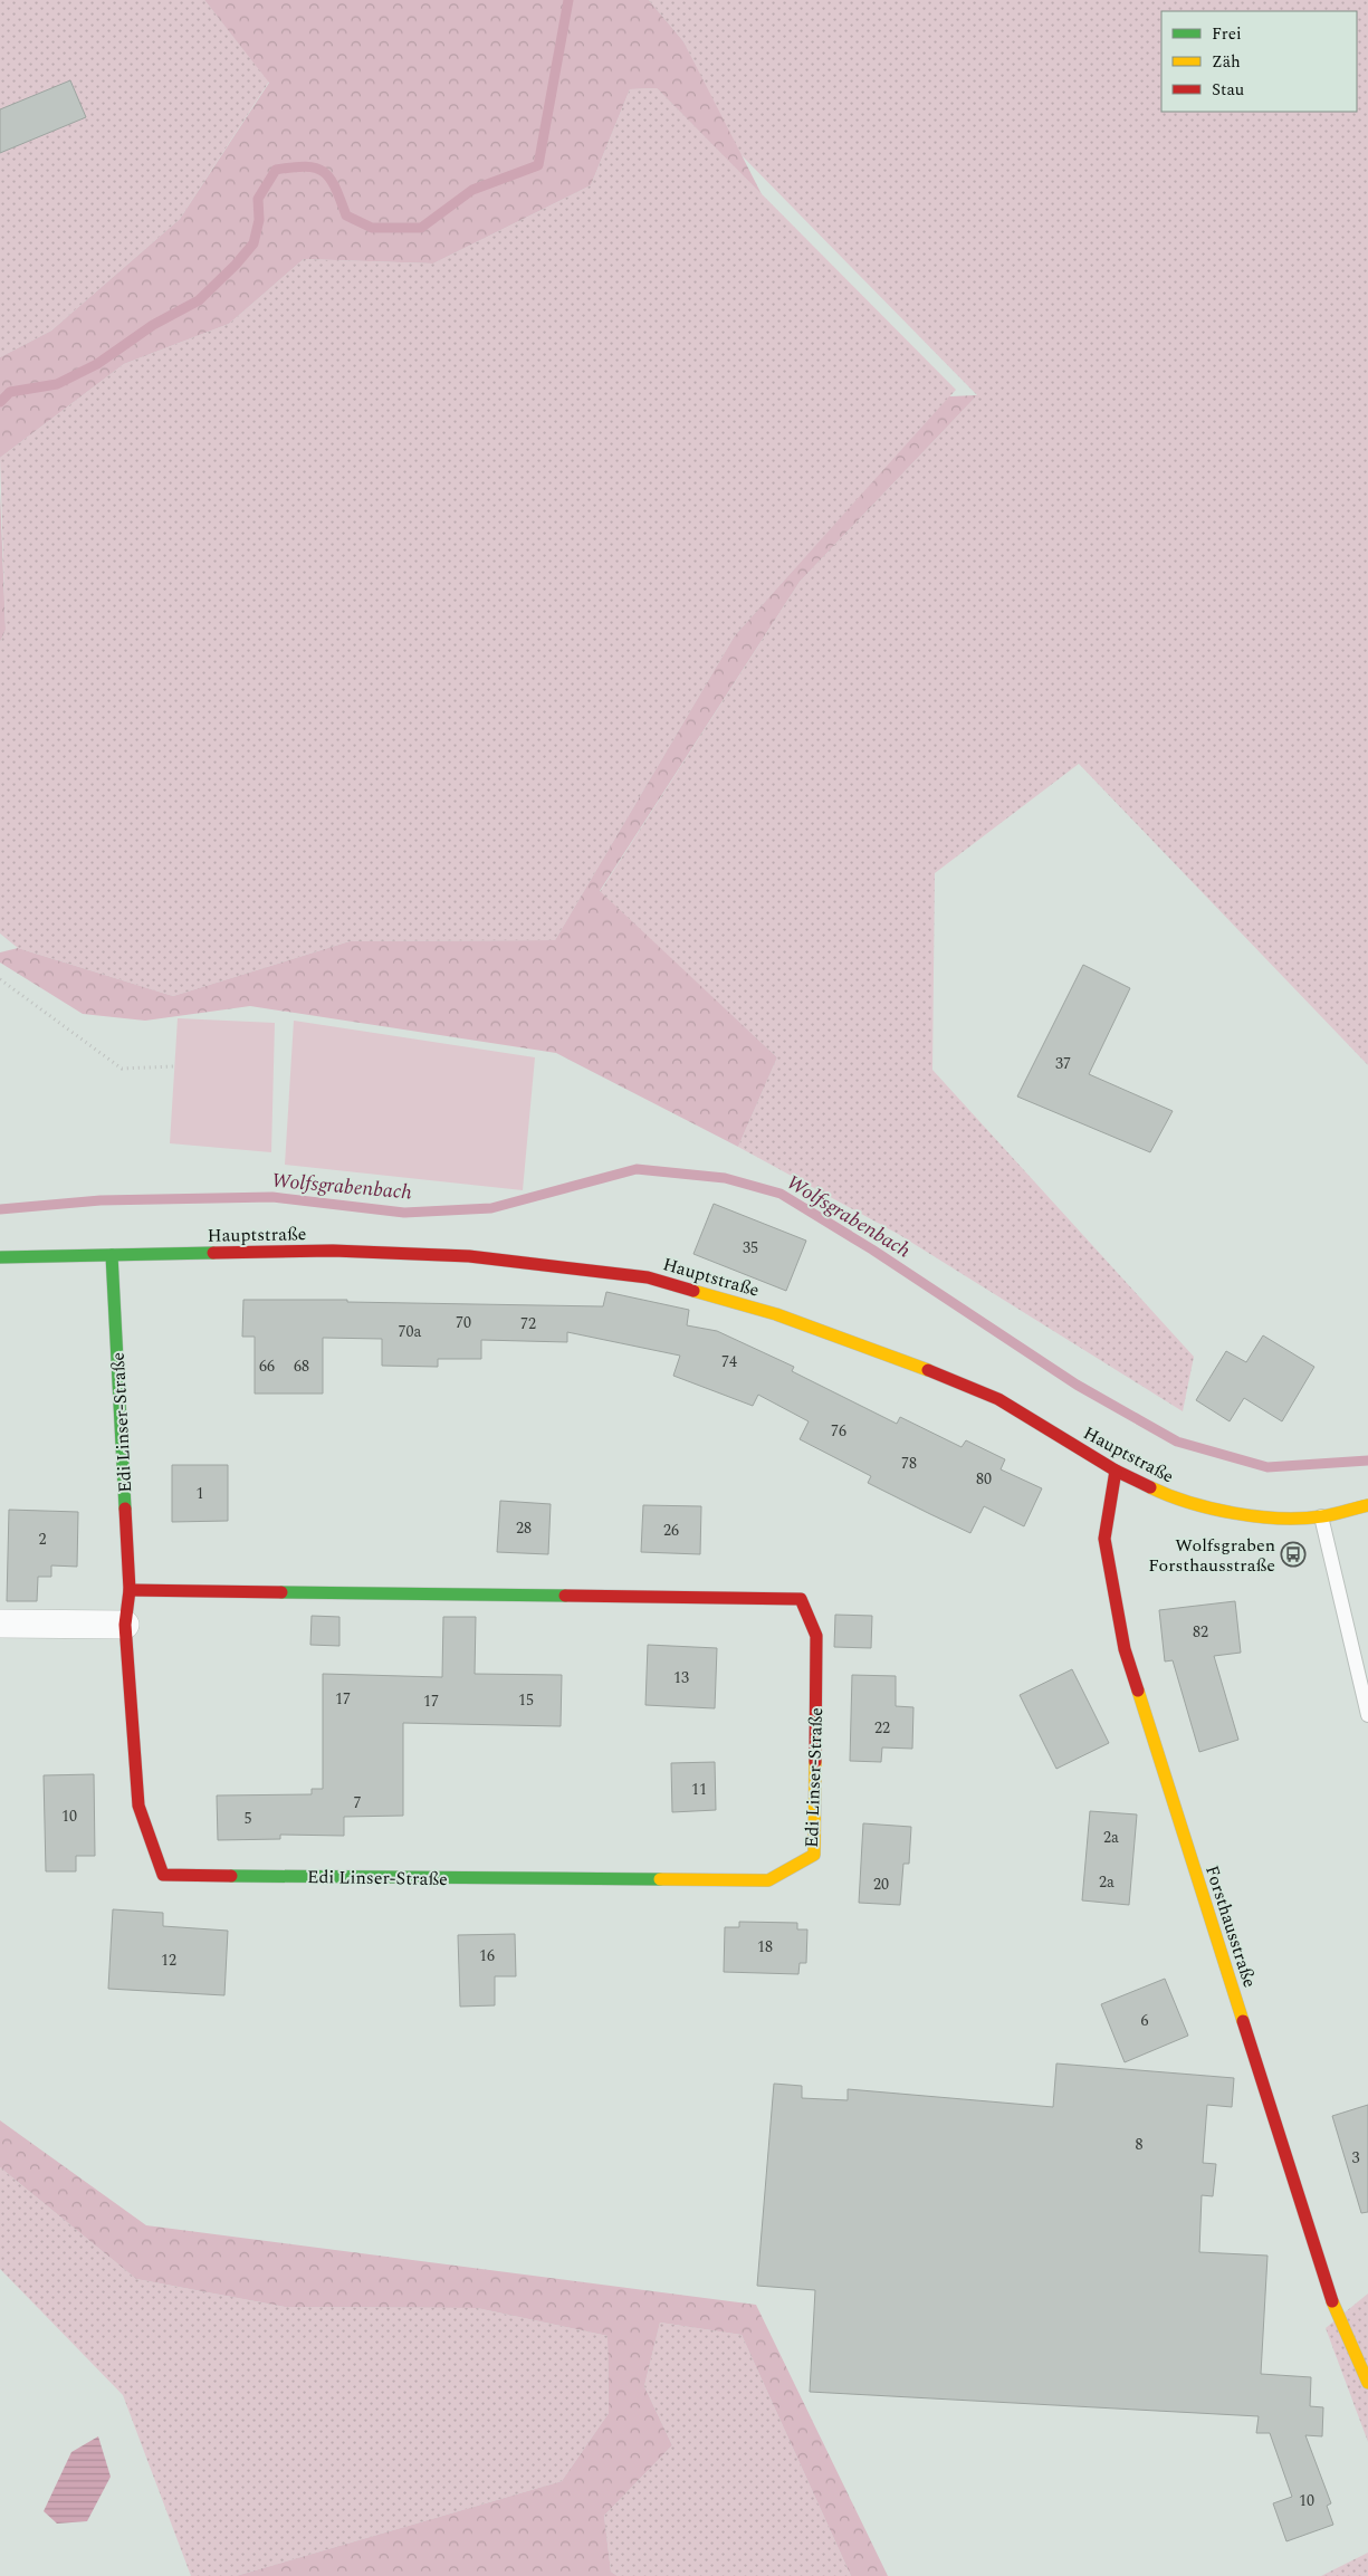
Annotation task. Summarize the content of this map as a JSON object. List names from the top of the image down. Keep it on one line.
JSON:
{"streets":{"street":["Hauptstraße","Edi Linser-Straße","Forsthausstraße"]},"crossings":[["Hauptstraße","Edi Linser-Straße"],["Hauptstraße","Forsthausstraße"]],"water":["Wolfsgrabenbach"],"places":{"bus stop":["Wolfsgraben Forsthausstraße"]},"house_numbers":["37","35","70","72","70a","74","66","68","76","78","80","1","28","26","2","82","13","17","15","17","22","11","7","10","5","2a","2a","20","18","16","12","6","8","3","10"],"legend":["Frei","Zäh","Stau"]}
